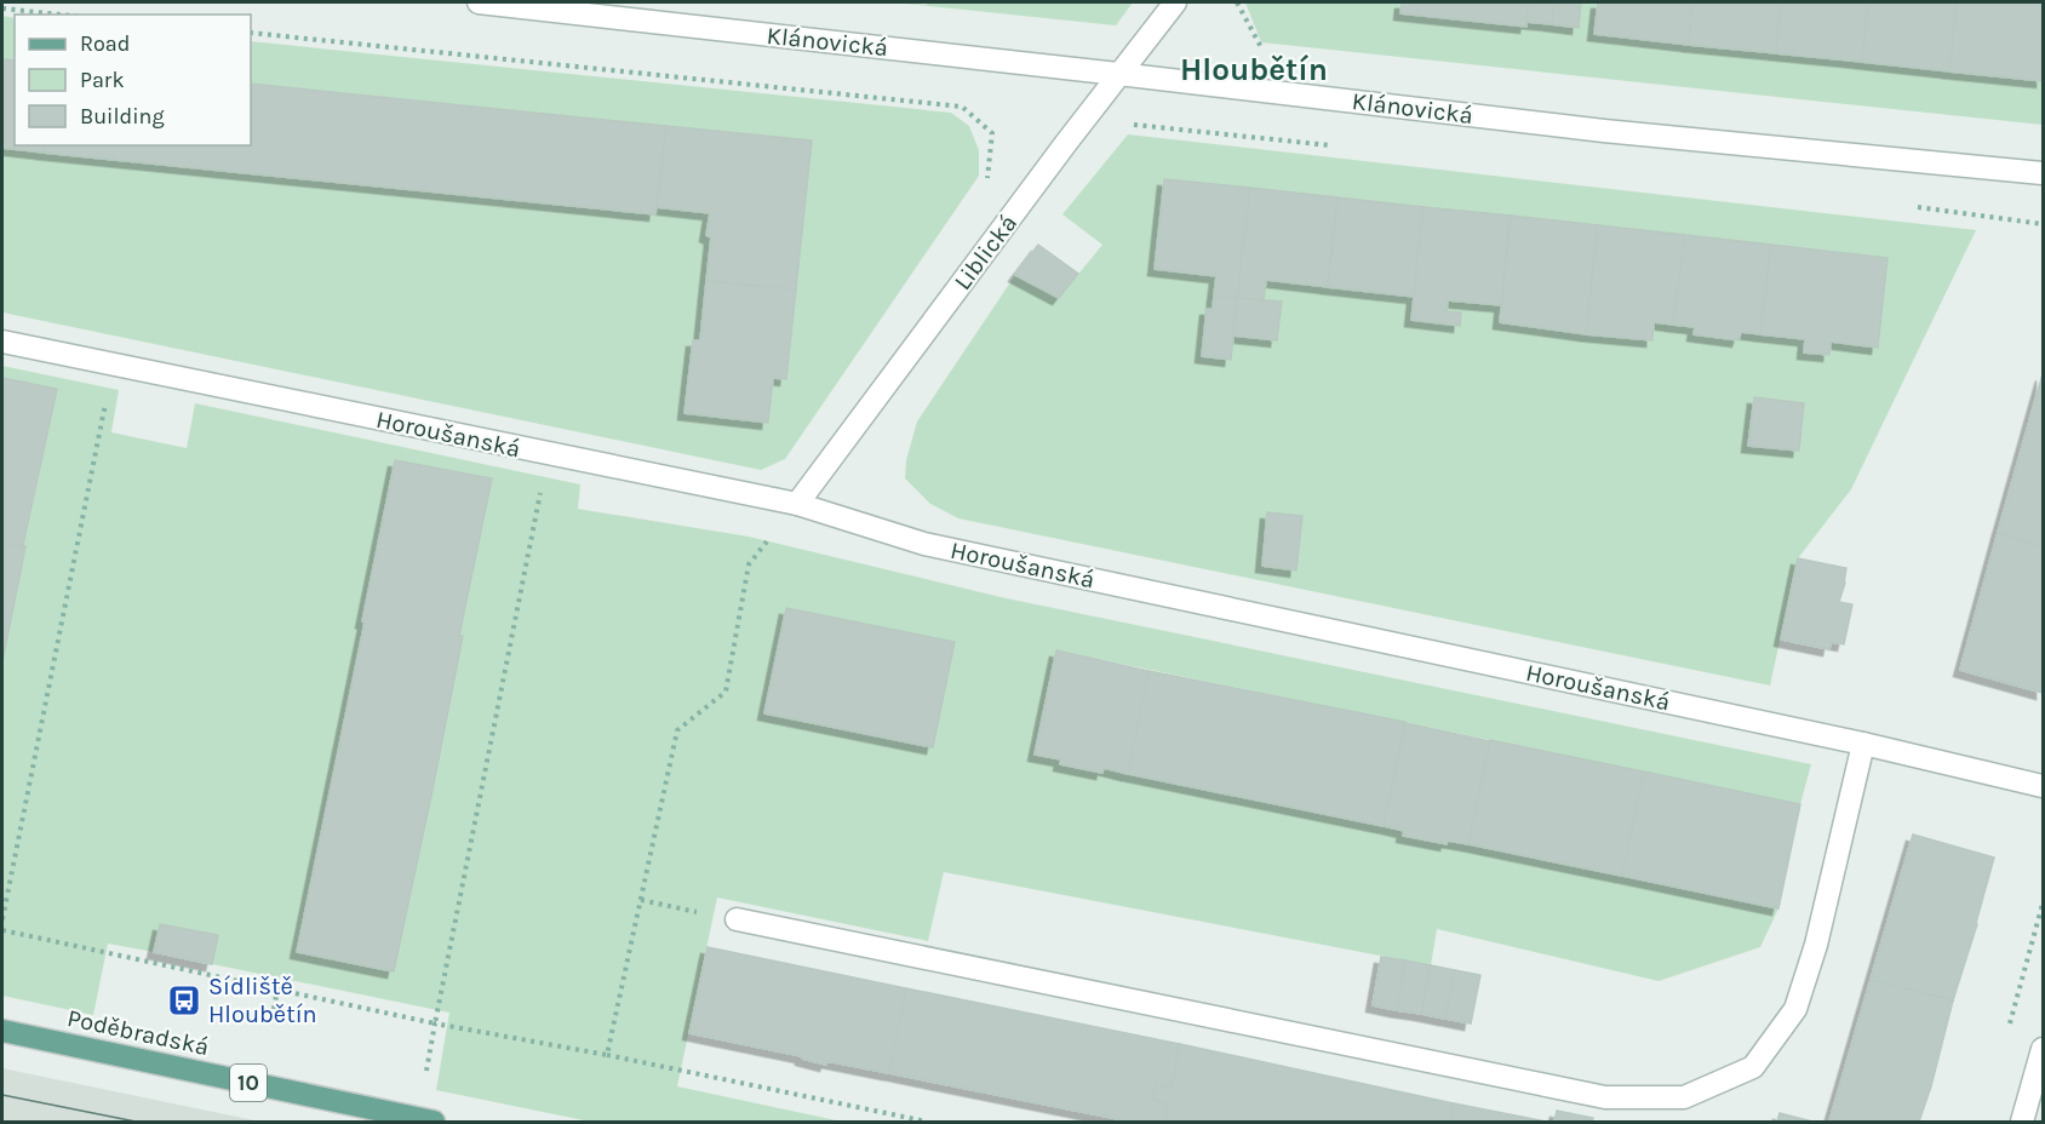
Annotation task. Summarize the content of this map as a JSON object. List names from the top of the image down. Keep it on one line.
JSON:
{"streets":{"main road":["Poděbradská","10"],"street":["Klánovická","Liblická","Horoušanská"]},"crossings":[["Klánovická","Liblická"],["Liblická","Horoušanská"]],"districts":["Hloubětín"],"places":{"bus stop":["Sídliště Hloubětín"]},"legend":["Road","Park","Building"]}
